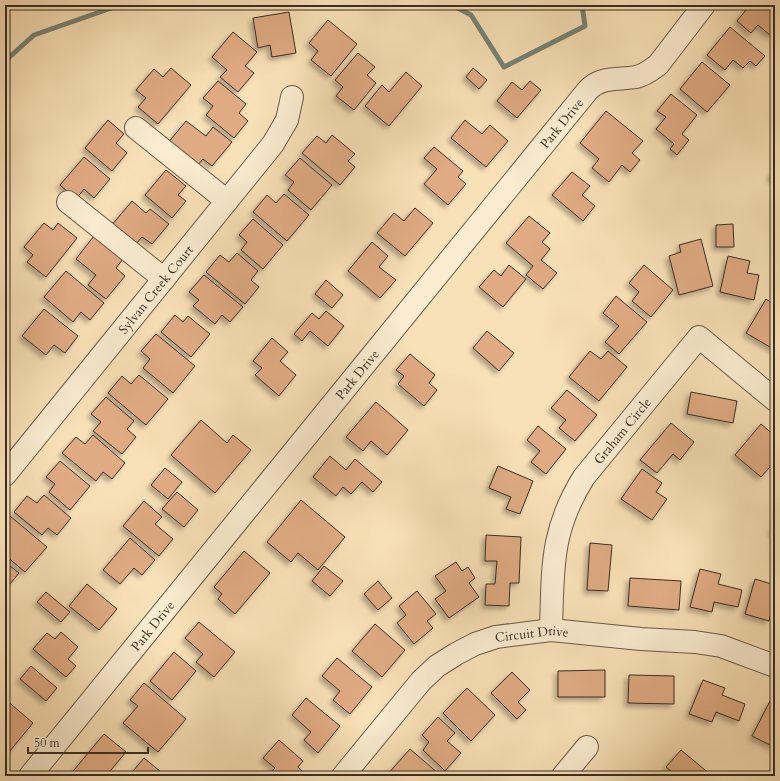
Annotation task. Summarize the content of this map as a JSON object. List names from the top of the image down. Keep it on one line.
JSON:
{"streets":{"street":["Park Drive","Sylvan Creek Court","Graham Circle","Circuit Drive"]},"crossings":[["Graham Circle","Circuit Drive"]],"scale_bar":"50 m"}
